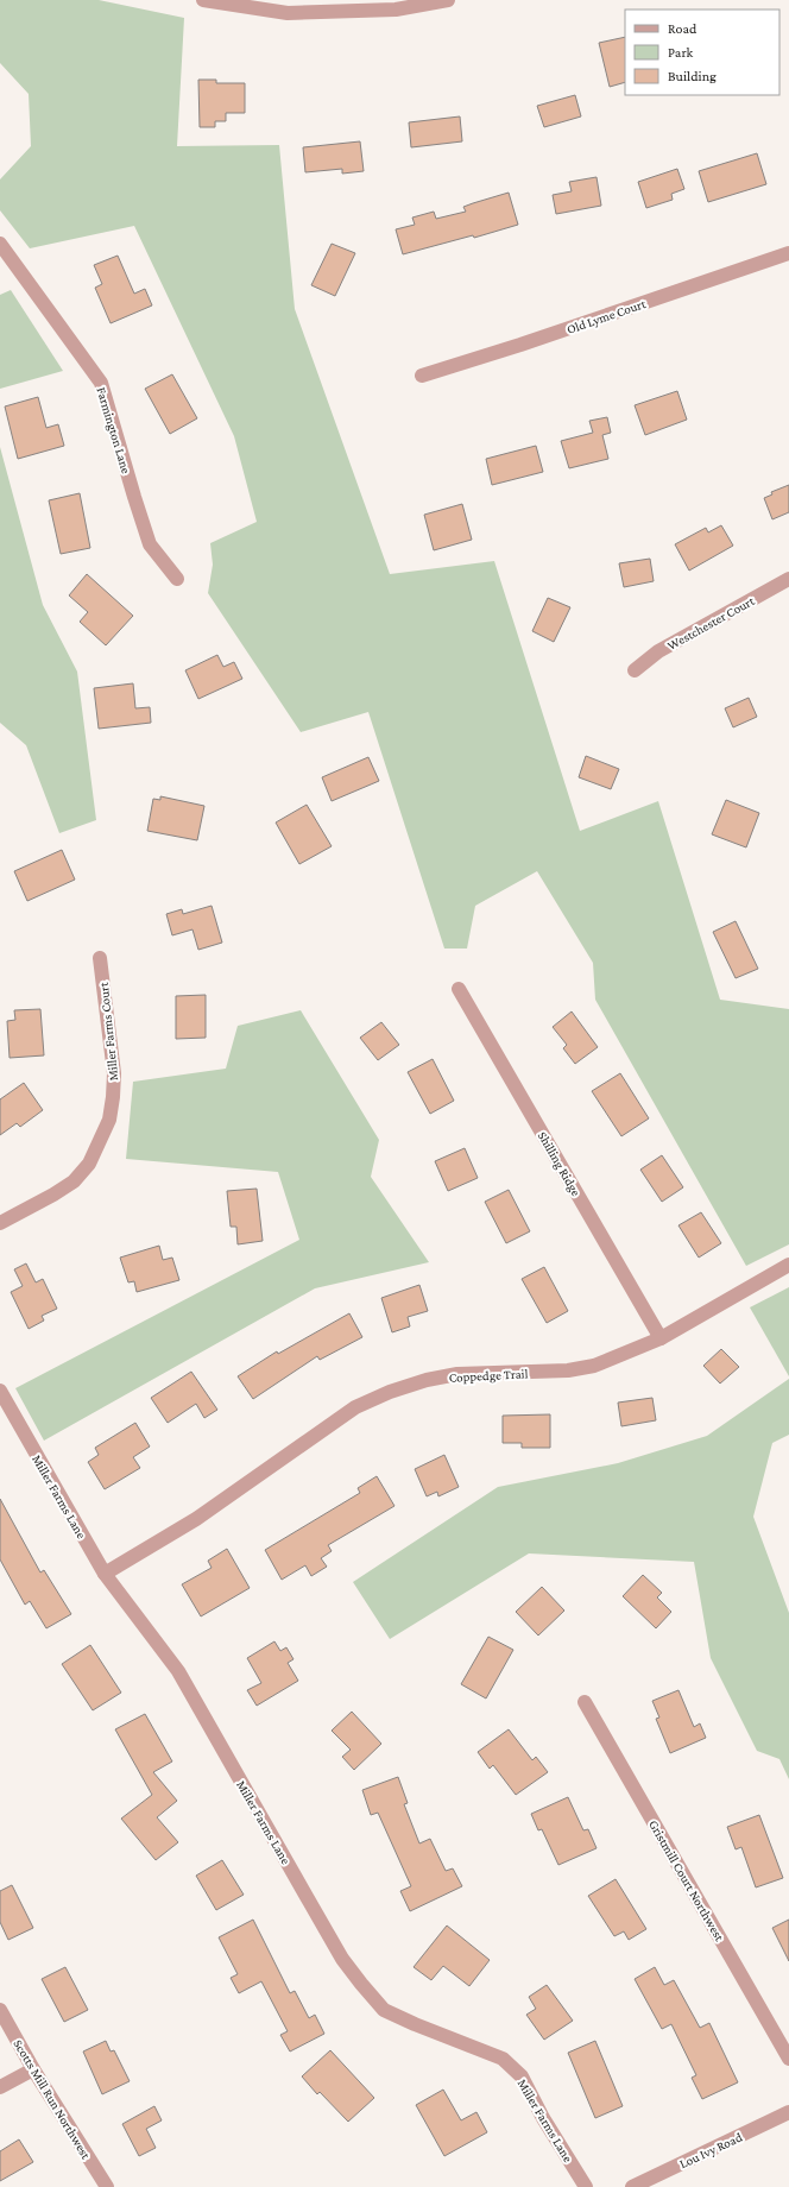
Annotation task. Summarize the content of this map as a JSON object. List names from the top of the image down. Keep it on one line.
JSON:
{"streets":{"street":["Old Lyme Court","Farmington Lane","Westchester Court","Miller Farms Court","Shilling Ridge","Coppedge Trail","Miller Farms Lane","Gristmill Court Northwest","Scotts Mill Run Northwest","Lou Ivy Road"]},"crossings":[["Shilling Ridge","Coppedge Trail"],["Coppedge Trail","Miller Farms Lane"]],"legend":["Road","Park","Building"]}
